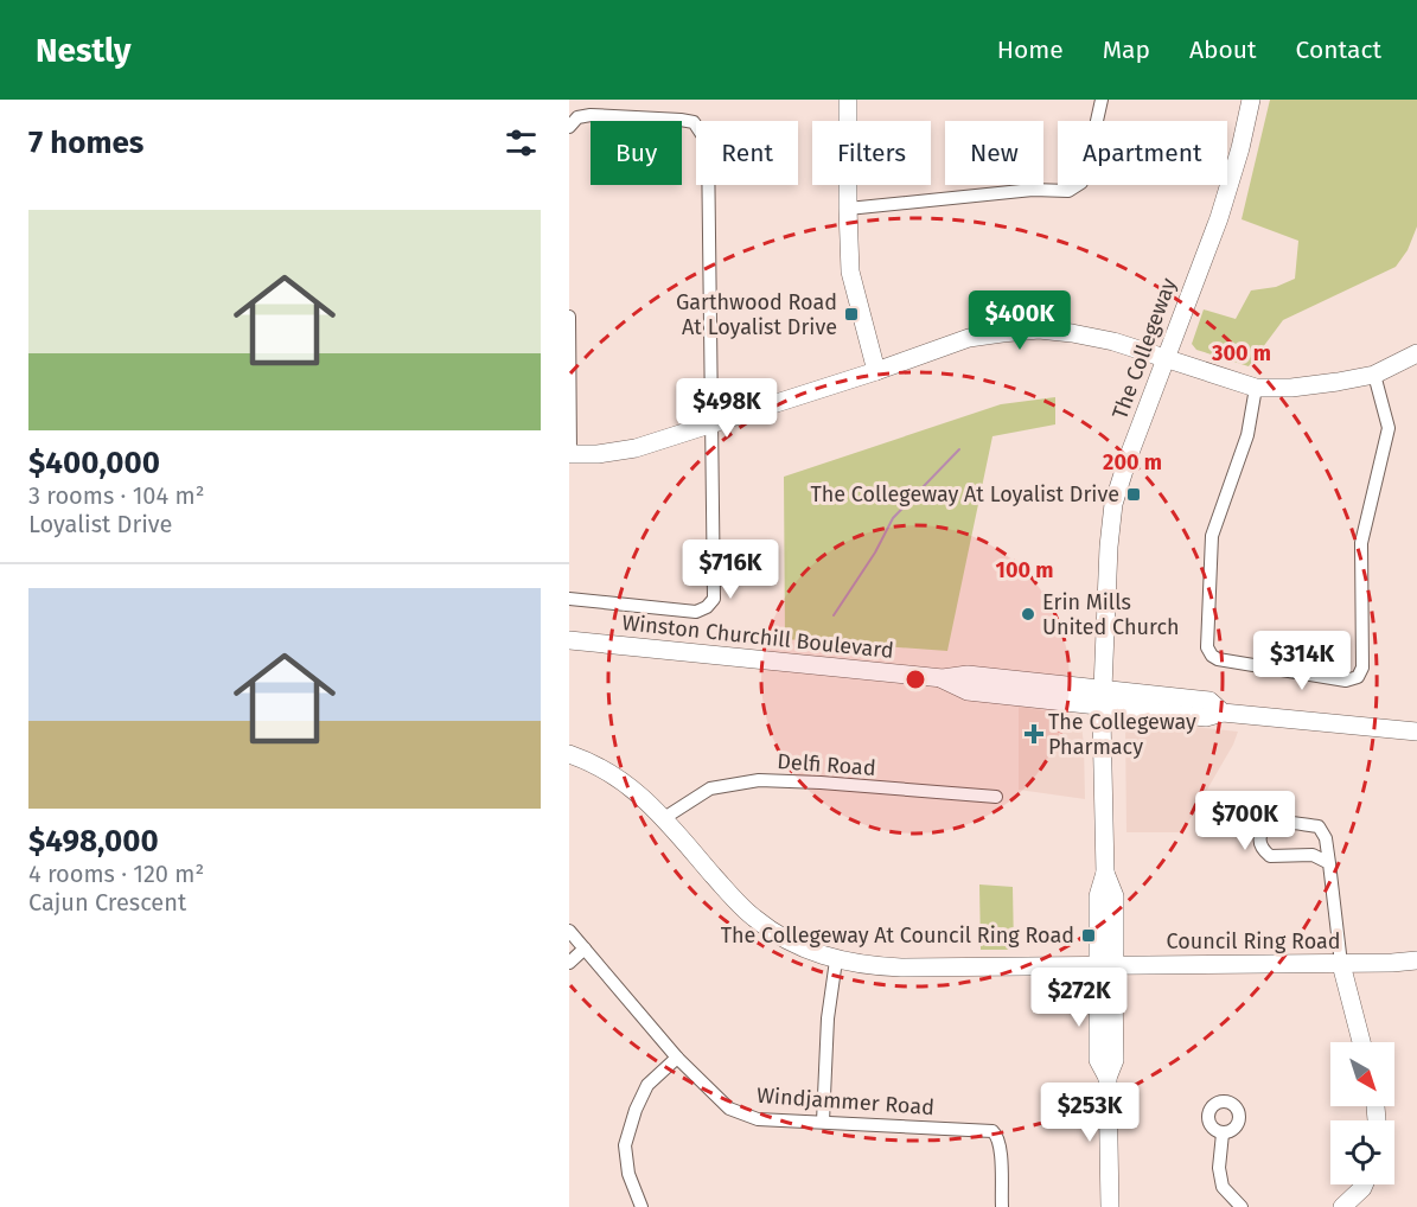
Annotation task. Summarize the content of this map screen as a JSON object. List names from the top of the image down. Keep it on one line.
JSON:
{"streets":{"street":["The Collegeway","Winston Churchill Boulevard","Delfi Road","Council Ring Road","Windjammer Road"]},"crossings":[["The Collegeway","Winston Churchill Boulevard"],["The Collegeway","Council Ring Road"],["Delfi Road","Council Ring Road"]],"places":{"transit":["Garthwood Road At Loyalist Drive","The Collegeway At Loyalist Drive","The Collegeway At Council Ring Road"],"other":["Erin Mills United Church"],"health":["The Collegeway Pharmacy"]},"north":"bottom right","page":{"header":"Nestly","nav":["Home","Map","About","Contact"],"heading":"7 homes","chip":["Buy","Rent","Filters","New","Apartment"],"list":[{"name":"$400,000","note":"3 rooms · 104 m² · Loyalist Drive"},{"name":"$498,000","note":"4 rooms · 120 m² · Cajun Crescent"}],"price":["$400K","$498K","$716K","$314K","$700K","$272K","$253K"]},"rings":["300 m","200 m","100 m"]}
